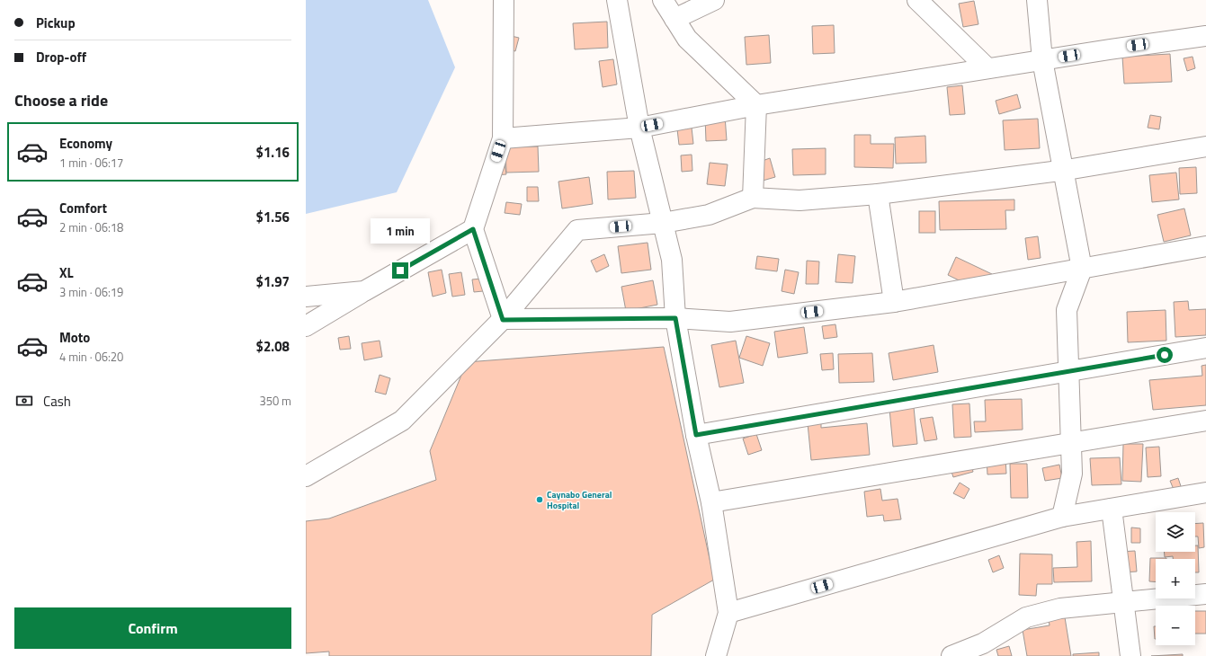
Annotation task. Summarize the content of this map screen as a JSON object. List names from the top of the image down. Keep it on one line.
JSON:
{"places":["Caynabo General Hospital"],"page":{"banner":["Pickup","Drop-off"],"heading":"Choose a ride","list":[{"name":"Economy","note":"1 min · 06:17","value":"$1.16"},{"name":"Comfort","note":"2 min · 06:18","value":"$1.56"},{"name":"XL","note":"3 min · 06:19","value":"$1.97"},{"name":"Moto","note":"4 min · 06:20","value":"$2.08"}],"bubble":"1 min","pay":["Cash","350 m"],"map_buttons":["+","−"],"buttons":"Confirm"}}
